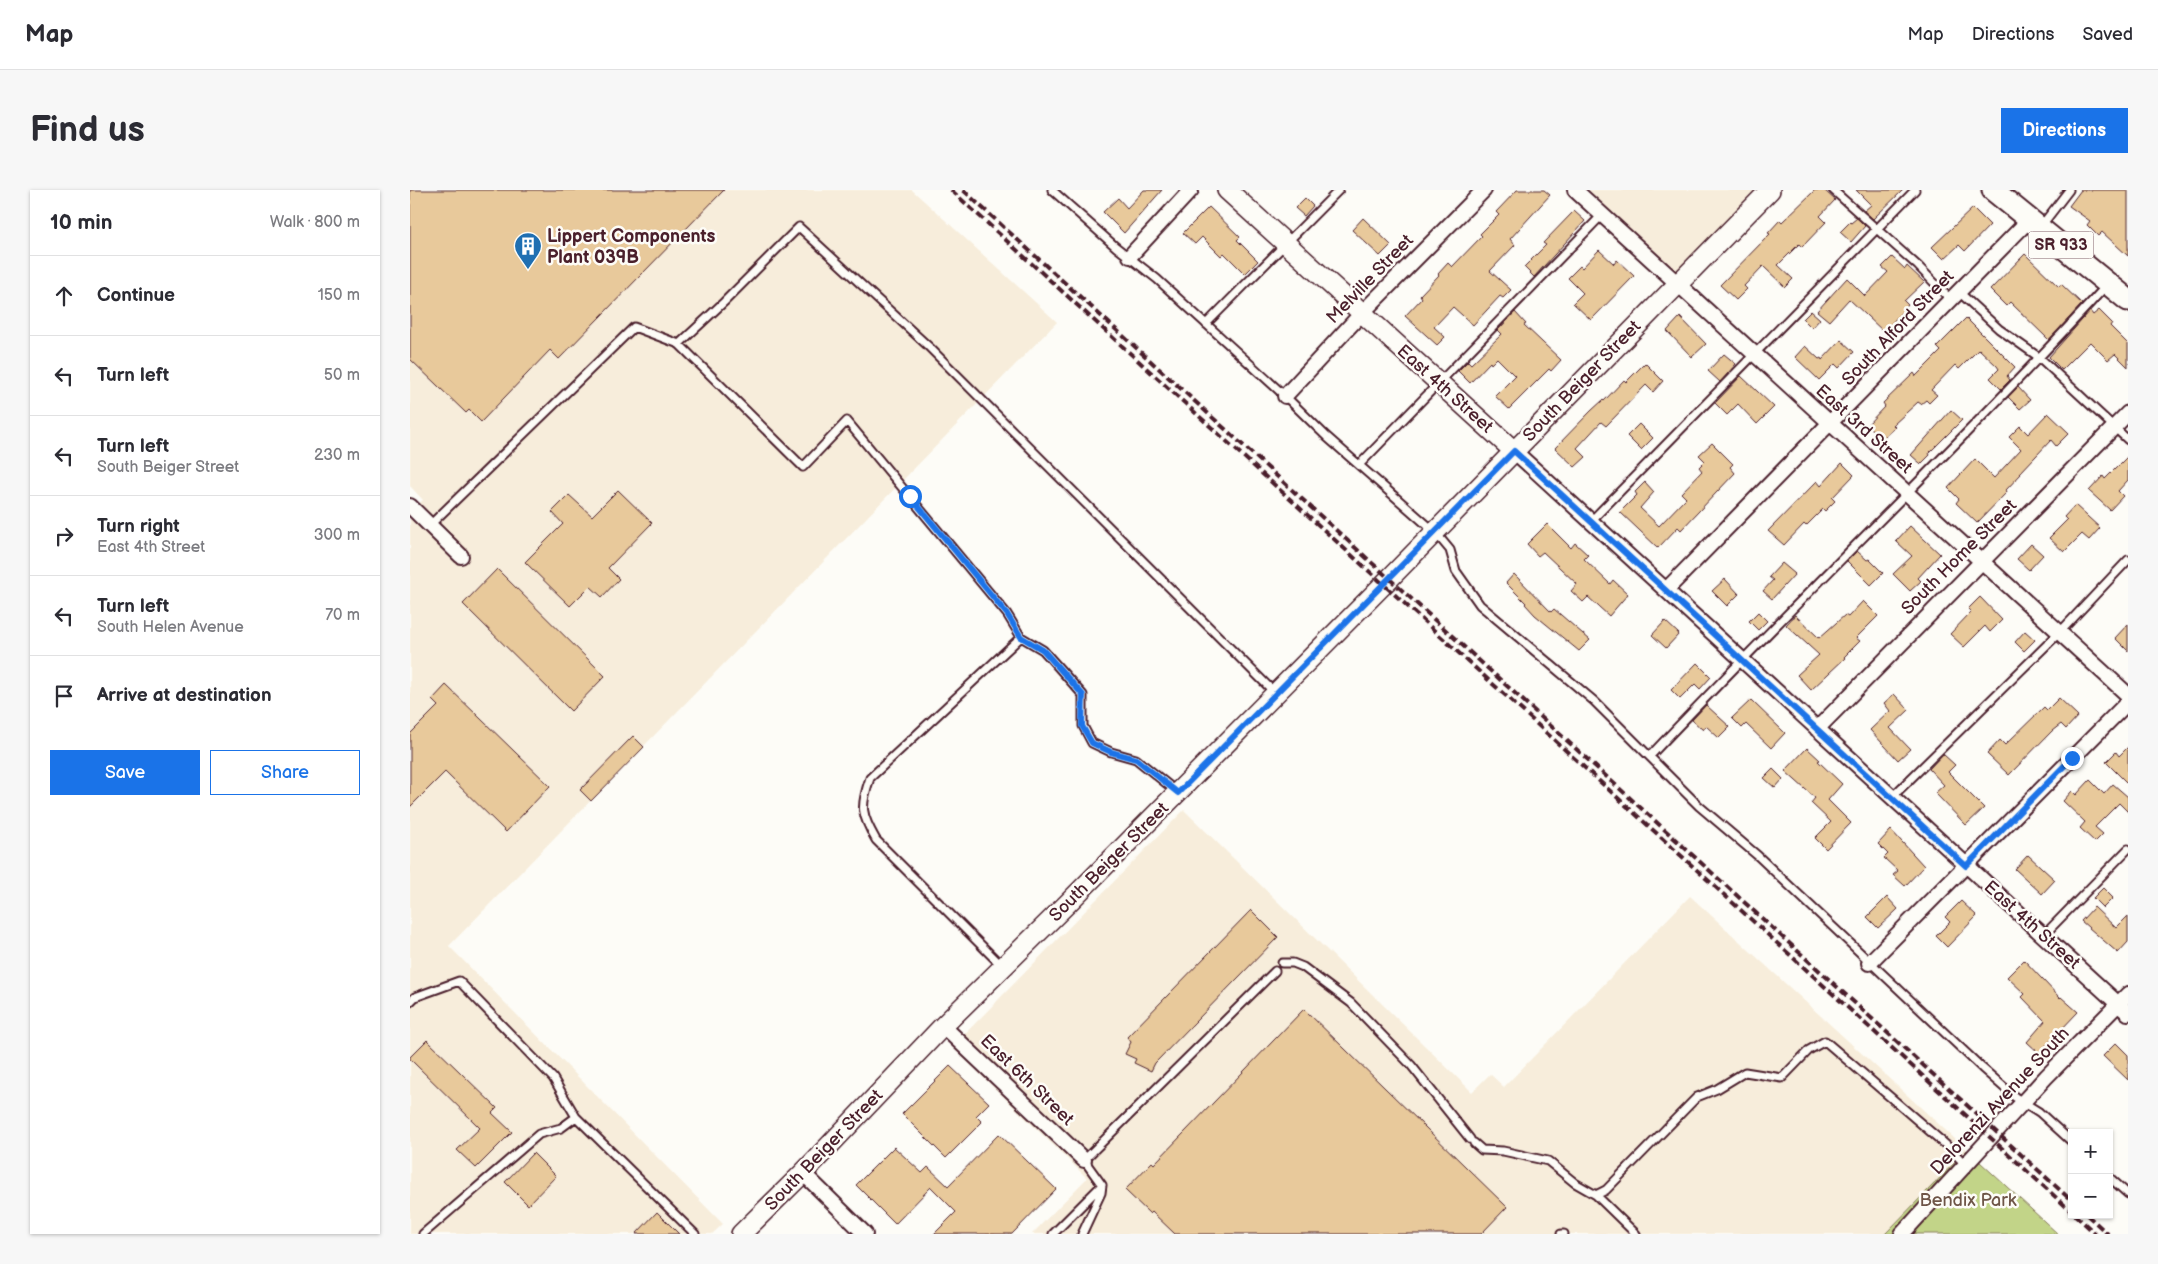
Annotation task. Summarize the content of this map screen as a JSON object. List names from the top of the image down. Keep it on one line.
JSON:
{"streets":{"main road":["SR 933"],"street":["Melville Street","South Alford Street","South Beiger Street","East 4th Street","East 3rd Street","South Home Street","East 6th Street","Delorenzi Avenue South"]},"crossings":[["SR 933","South Alford Street"],["Melville Street","East 4th Street"],["South Alford Street","East 4th Street"],["South Alford Street","East 3rd Street"],["South Beiger Street","East 4th Street"],["South Beiger Street","East 3rd Street"],["South Beiger Street","East 6th Street"],["East 4th Street","South Home Street"],["East 4th Street","Delorenzi Avenue South"],["East 3rd Street","South Home Street"]],"parks":["Bendix Park"],"places":{"building":["Lippert Components Plant 039B"]},"page":{"header":"Map","nav":["Map","Directions","Saved"],"buttons":["Directions",["Save","Share"]],"title":"Find us","heading":["10 min","Walk · 800 m"],"list":[["Continue","150 m"],["Turn left","50 m"],["Turn left","South Beiger Street","230 m"],["Turn right","East 4th Street","300 m"],["Turn left","South Helen Avenue","70 m"],"Arrive at destination"],"map_buttons":["+","−"]}}
